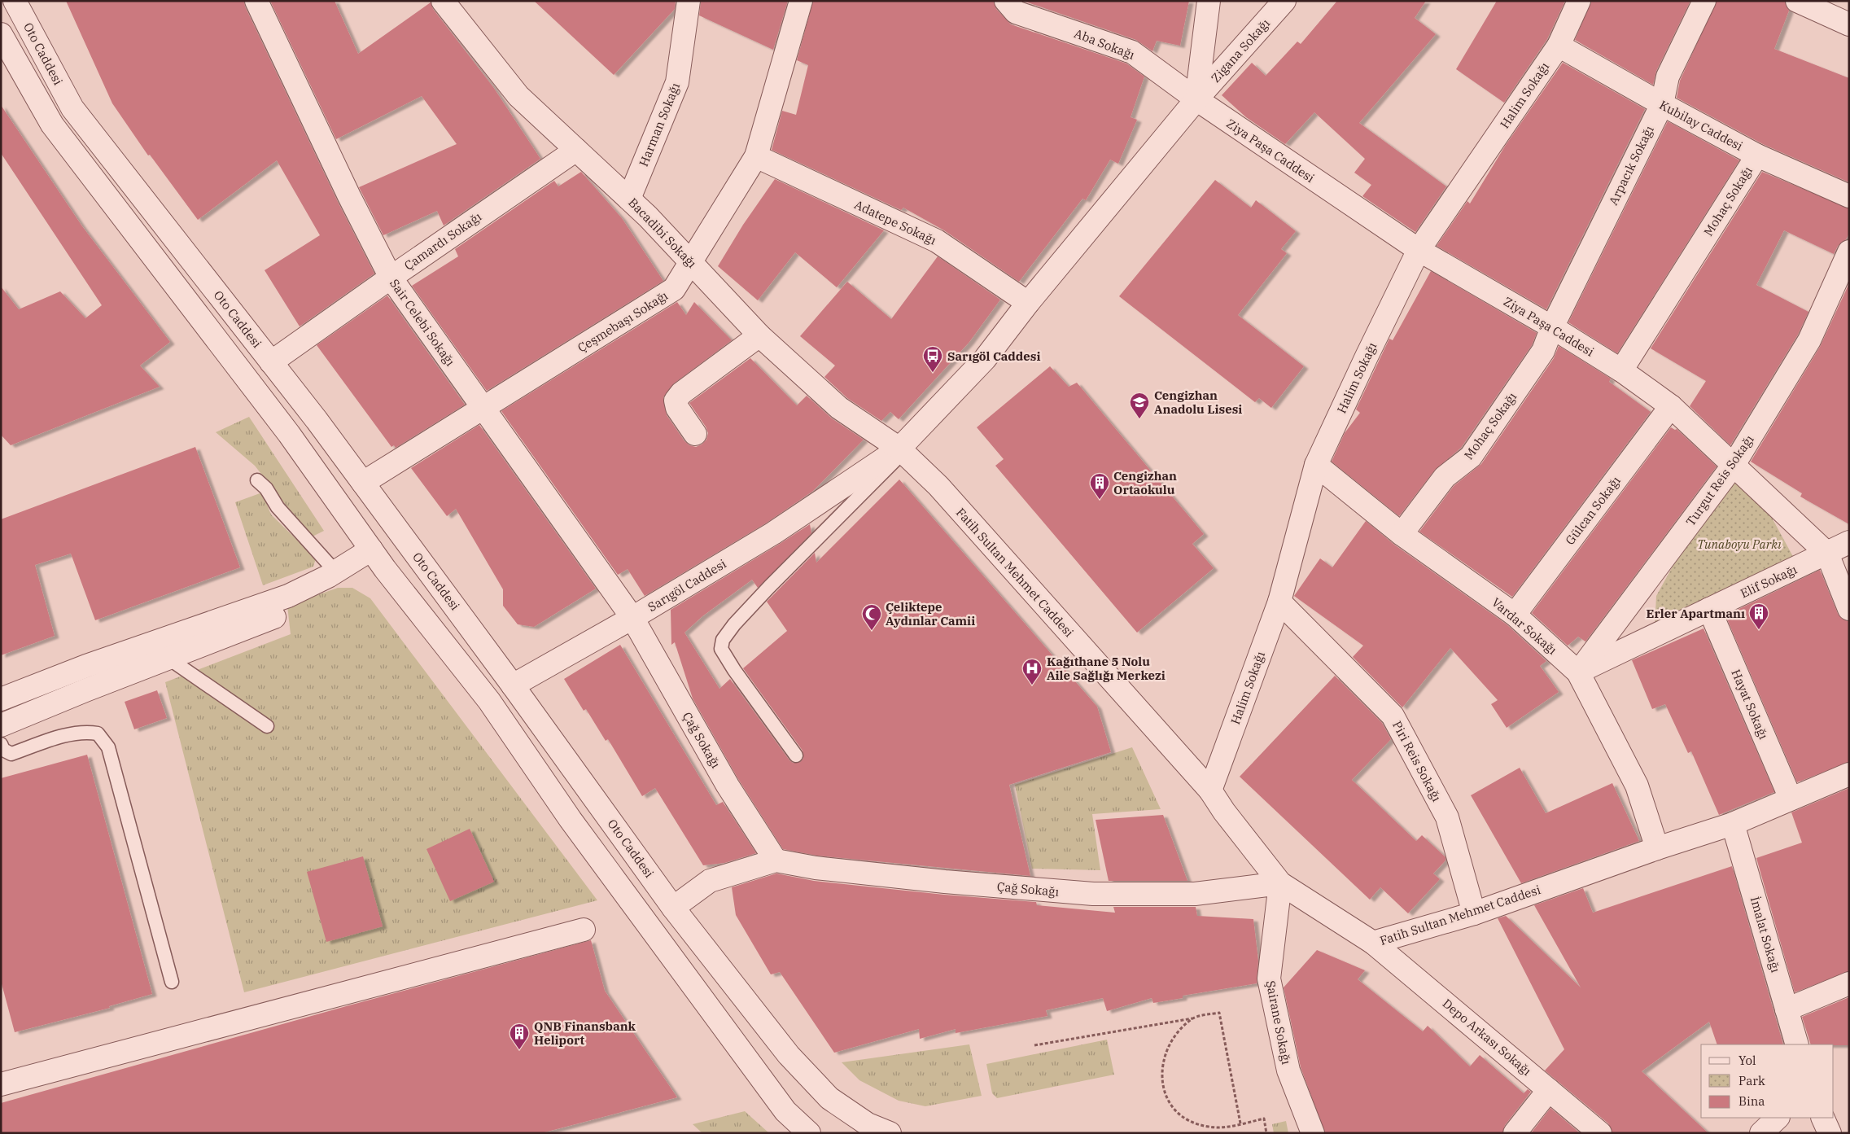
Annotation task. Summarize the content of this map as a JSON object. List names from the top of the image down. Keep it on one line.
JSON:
{"streets":{"street":["Aba Sokağı","Zigana Sokağı","Oto Caddesi","Halim Sokağı","Harman Sokağı","Kubilay Caddesi","Ziya Paşa Caddesi","Arpacık Sokağı","Mohaç Sokağı","Adatepe Sokağı","Bacadibi Sokağı","Çamardı Sokağı","Çeşmebaşı Sokağı","Sair Celebi Sokağı","Turgut Reis Sokağı","Gülcan Sokağı","Fatih Sultan Mehmet Caddesi","Elif Sokağı","Sarıgöl Caddesi","Vardar Sokağı","Hayat Sokağı","Çağ Sokağı","Piri Reis Sokağı","İmalat Sokağı","Şairane Sokağı","Depo Arkası Sokağı"]},"crossings":[["Aba Sokağı","Zigana Sokağı"],["Aba Sokağı","Ziya Paşa Caddesi"],["Aba Sokağı","Sarıgöl Caddesi"],["Zigana Sokağı","Ziya Paşa Caddesi"],["Zigana Sokağı","Sarıgöl Caddesi"],["Oto Caddesi","Çamardı Sokağı"],["Oto Caddesi","Çeşmebaşı Sokağı"],["Oto Caddesi","Sarıgöl Caddesi"],["Oto Caddesi","Çağ Sokağı"],["Halim Sokağı","Kubilay Caddesi"],["Halim Sokağı","Ziya Paşa Caddesi"],["Halim Sokağı","Fatih Sultan Mehmet Caddesi"],["Halim Sokağı","Vardar Sokağı"],["Halim Sokağı","Piri Reis Sokağı"],["Harman Sokağı","Bacadibi Sokağı"],["Kubilay Caddesi","Arpacık Sokağı"],["Kubilay Caddesi","Mohaç Sokağı"],["Ziya Paşa Caddesi","Arpacık Sokağı"],["Ziya Paşa Caddesi","Mohaç Sokağı"],["Ziya Paşa Caddesi","Turgut Reis Sokağı"],["Ziya Paşa Caddesi","Gülcan Sokağı"],["Ziya Paşa Caddesi","Elif Sokağı"],["Ziya Paşa Caddesi","Sarıgöl Caddesi"],["Arpacık Sokağı","Mohaç Sokağı"],["Mohaç Sokağı","Vardar Sokağı"],["Adatepe Sokağı","Çeşmebaşı Sokağı"],["Adatepe Sokağı","Sarıgöl Caddesi"],["Bacadibi Sokağı","Çamardı Sokağı"],["Bacadibi Sokağı","Çeşmebaşı Sokağı"],["Bacadibi Sokağı","Fatih Sultan Mehmet Caddesi"],["Bacadibi Sokağı","Sarıgöl Caddesi"],["Çamardı Sokağı","Sair Celebi Sokağı"],["Çeşmebaşı Sokağı","Sair Celebi Sokağı"],["Sair Celebi Sokağı","Sarıgöl Caddesi"],["Sair Celebi Sokağı","Çağ Sokağı"],["Turgut Reis Sokağı","Elif Sokağı"],["Turgut Reis Sokağı","Vardar Sokağı"],["Gülcan Sokağı","Vardar Sokağı"],["Fatih Sultan Mehmet Caddesi","Sarıgöl Caddesi"],["Fatih Sultan Mehmet Caddesi","Vardar Sokağı"],["Fatih Sultan Mehmet Caddesi","Hayat Sokağı"],["Fatih Sultan Mehmet Caddesi","Çağ Sokağı"],["Fatih Sultan Mehmet Caddesi","Piri Reis Sokağı"],["Fatih Sultan Mehmet Caddesi","İmalat Sokağı"],["Fatih Sultan Mehmet Caddesi","Şairane Sokağı"],["Fatih Sultan Mehmet Caddesi","Depo Arkası Sokağı"],["Elif Sokağı","Vardar Sokağı"],["Elif Sokağı","Hayat Sokağı"],["Sarıgöl Caddesi","Çağ Sokağı"],["Çağ Sokağı","Şairane Sokağı"]],"parks":["Tunaboyu Parkı"],"places":{"bus stop":["Sarıgöl Caddesi"],"school or university":["Cengizhan Anadolu Lisesi"],"building":["Cengizhan Ortaokulu","Erler Apartmanı","QNB Finansbank Heliport"],"mosque":["Çeliktepe Aydınlar Camii"],"hospital":["Kağıthane 5 Nolu Aile Sağlığı Merkezi"]},"legend":["Yol","Park","Bina"]}
